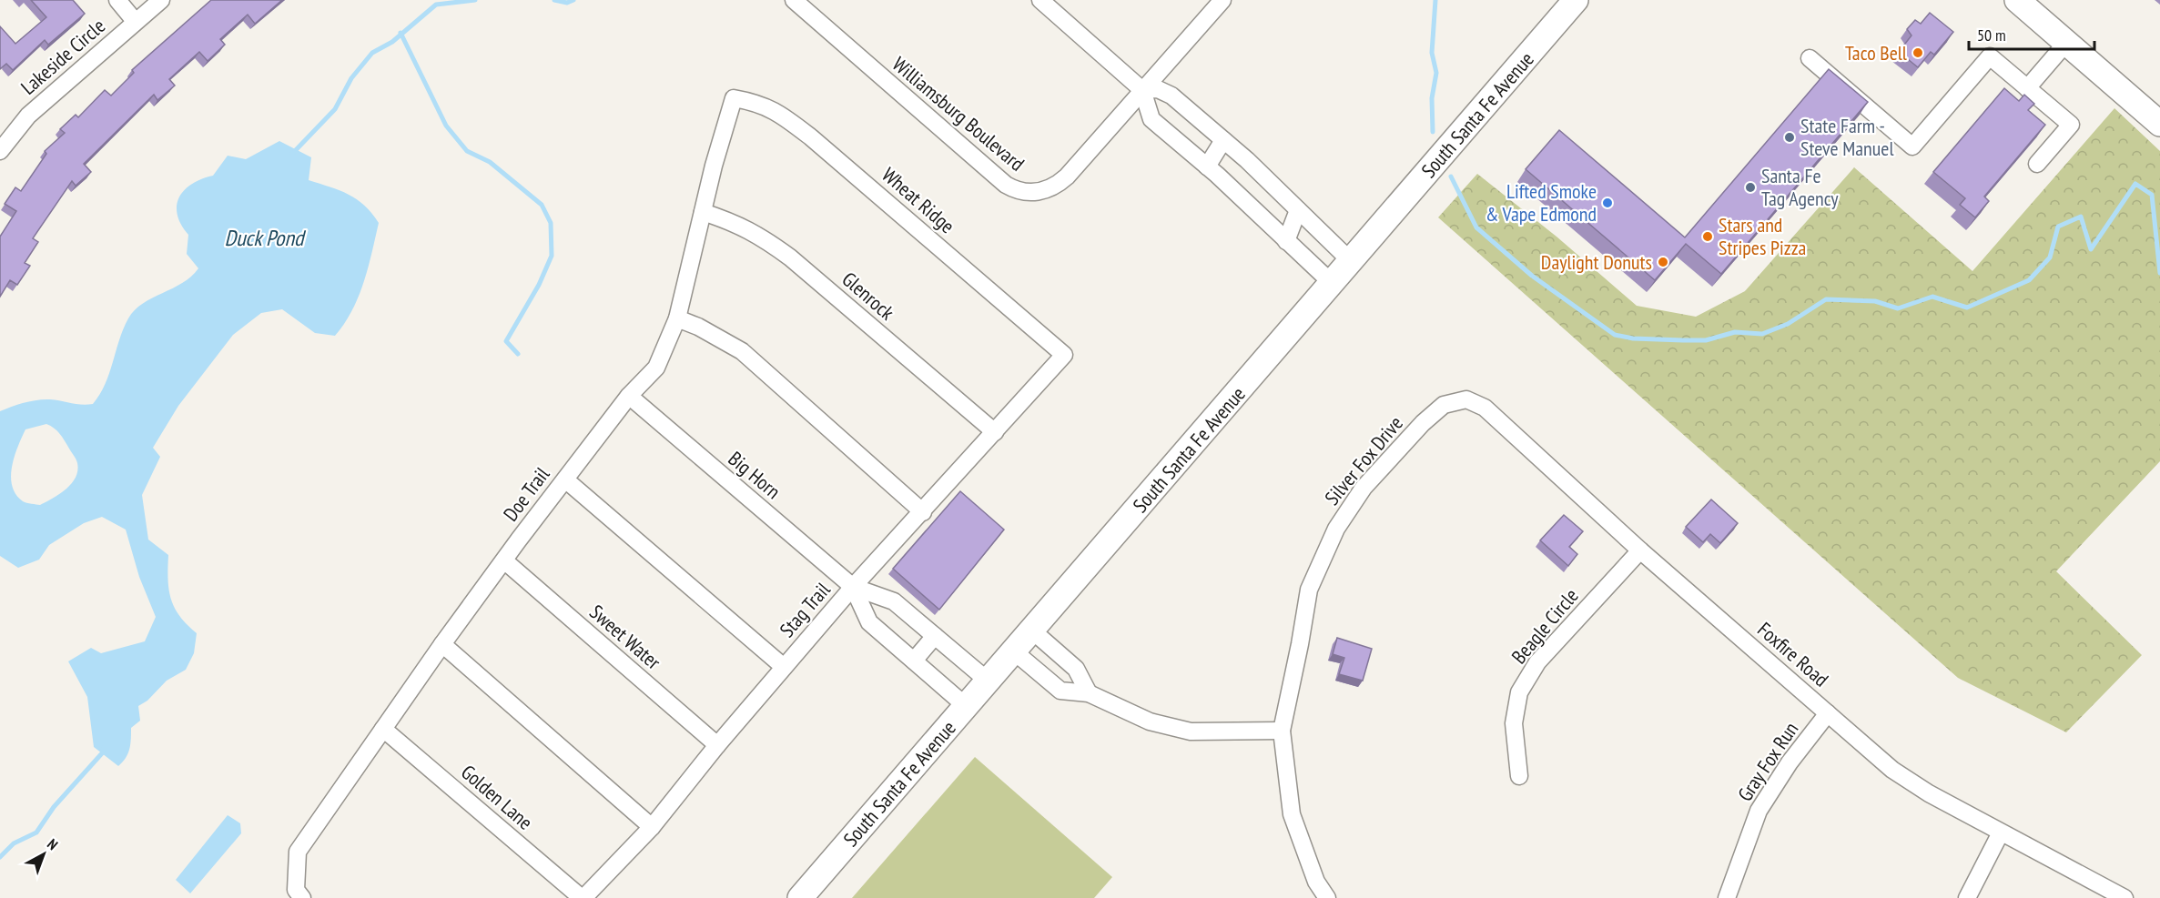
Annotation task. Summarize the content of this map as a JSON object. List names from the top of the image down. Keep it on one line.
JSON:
{"streets":{"main road":["South Santa Fe Avenue"],"street":["Lakeside Circle","Williamsburg Boulevard","Wheat Ridge","Glenrock","Silver Fox Drive","Big Horn","Doe Trail","Stag Trail","Beagle Circle","Sweet Water","Foxfire Road","Gray Fox Run","Golden Lane"]},"crossings":[["South Santa Fe Avenue","Big Horn"],["Wheat Ridge","Doe Trail"],["Wheat Ridge","Stag Trail"],["Glenrock","Doe Trail"],["Glenrock","Stag Trail"],["Silver Fox Drive","Foxfire Road"],["Big Horn","Doe Trail"],["Big Horn","Stag Trail"],["Doe Trail","Sweet Water"],["Doe Trail","Golden Lane"],["Stag Trail","Sweet Water"],["Stag Trail","Golden Lane"],["Beagle Circle","Foxfire Road"],["Foxfire Road","Gray Fox Run"]],"water":["Duck Pond"],"places":["Taco Bell","State Farm - Steve Manuel","Santa Fe Tag Agency","Lifted Smoke & Vape Edmond","Stars and Stripes Pizza","Daylight Donuts"],"scale_bar":"50 m","north":"top right"}
